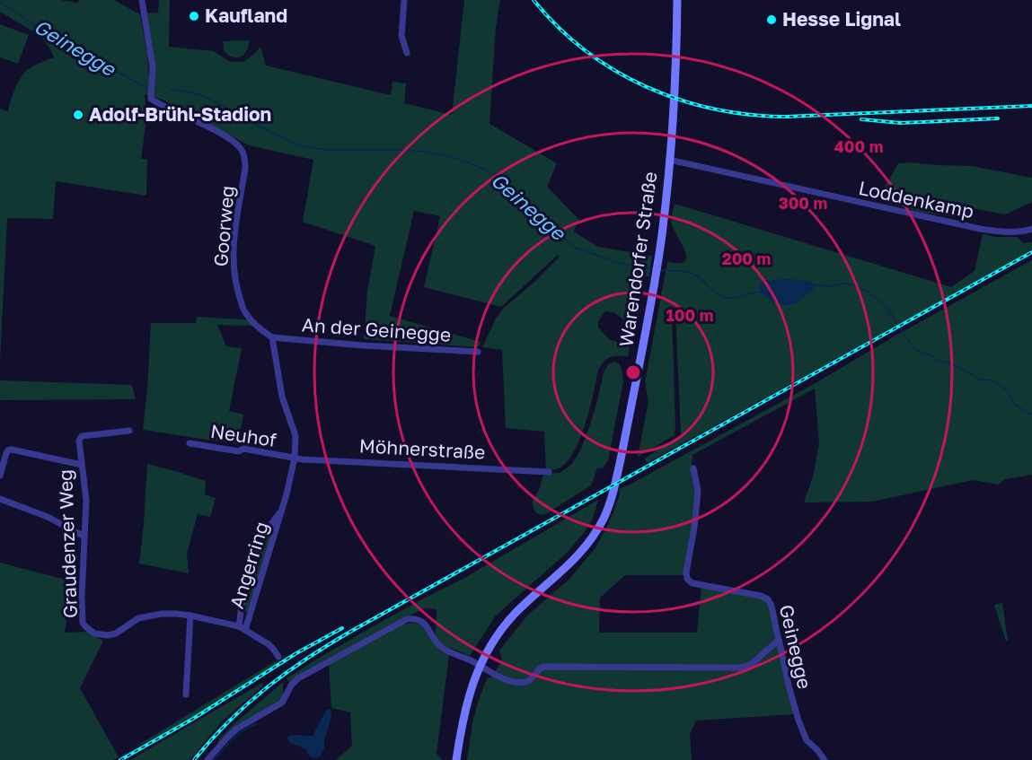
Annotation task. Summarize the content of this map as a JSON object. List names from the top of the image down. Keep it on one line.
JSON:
{"streets":{"street":["Loddenkamp","Goorweg","Warendorfer Straße","An der Geinegge","Neuhof","Möhnerstraße","Graudenzer Weg","Angerring","Geinegge"]},"crossings":[["Loddenkamp","Warendorfer Straße"],["Goorweg","An der Geinegge"],["Neuhof","Möhnerstraße"],["Neuhof","Angerring"],["Möhnerstraße","Angerring"],["Graudenzer Weg","Angerring"]],"water":["Geinegge"],"places":["Kaufland","Hesse Lignal","Adolf-Brühl-Stadion"],"rings":["400 m","300 m","200 m","100 m"]}
